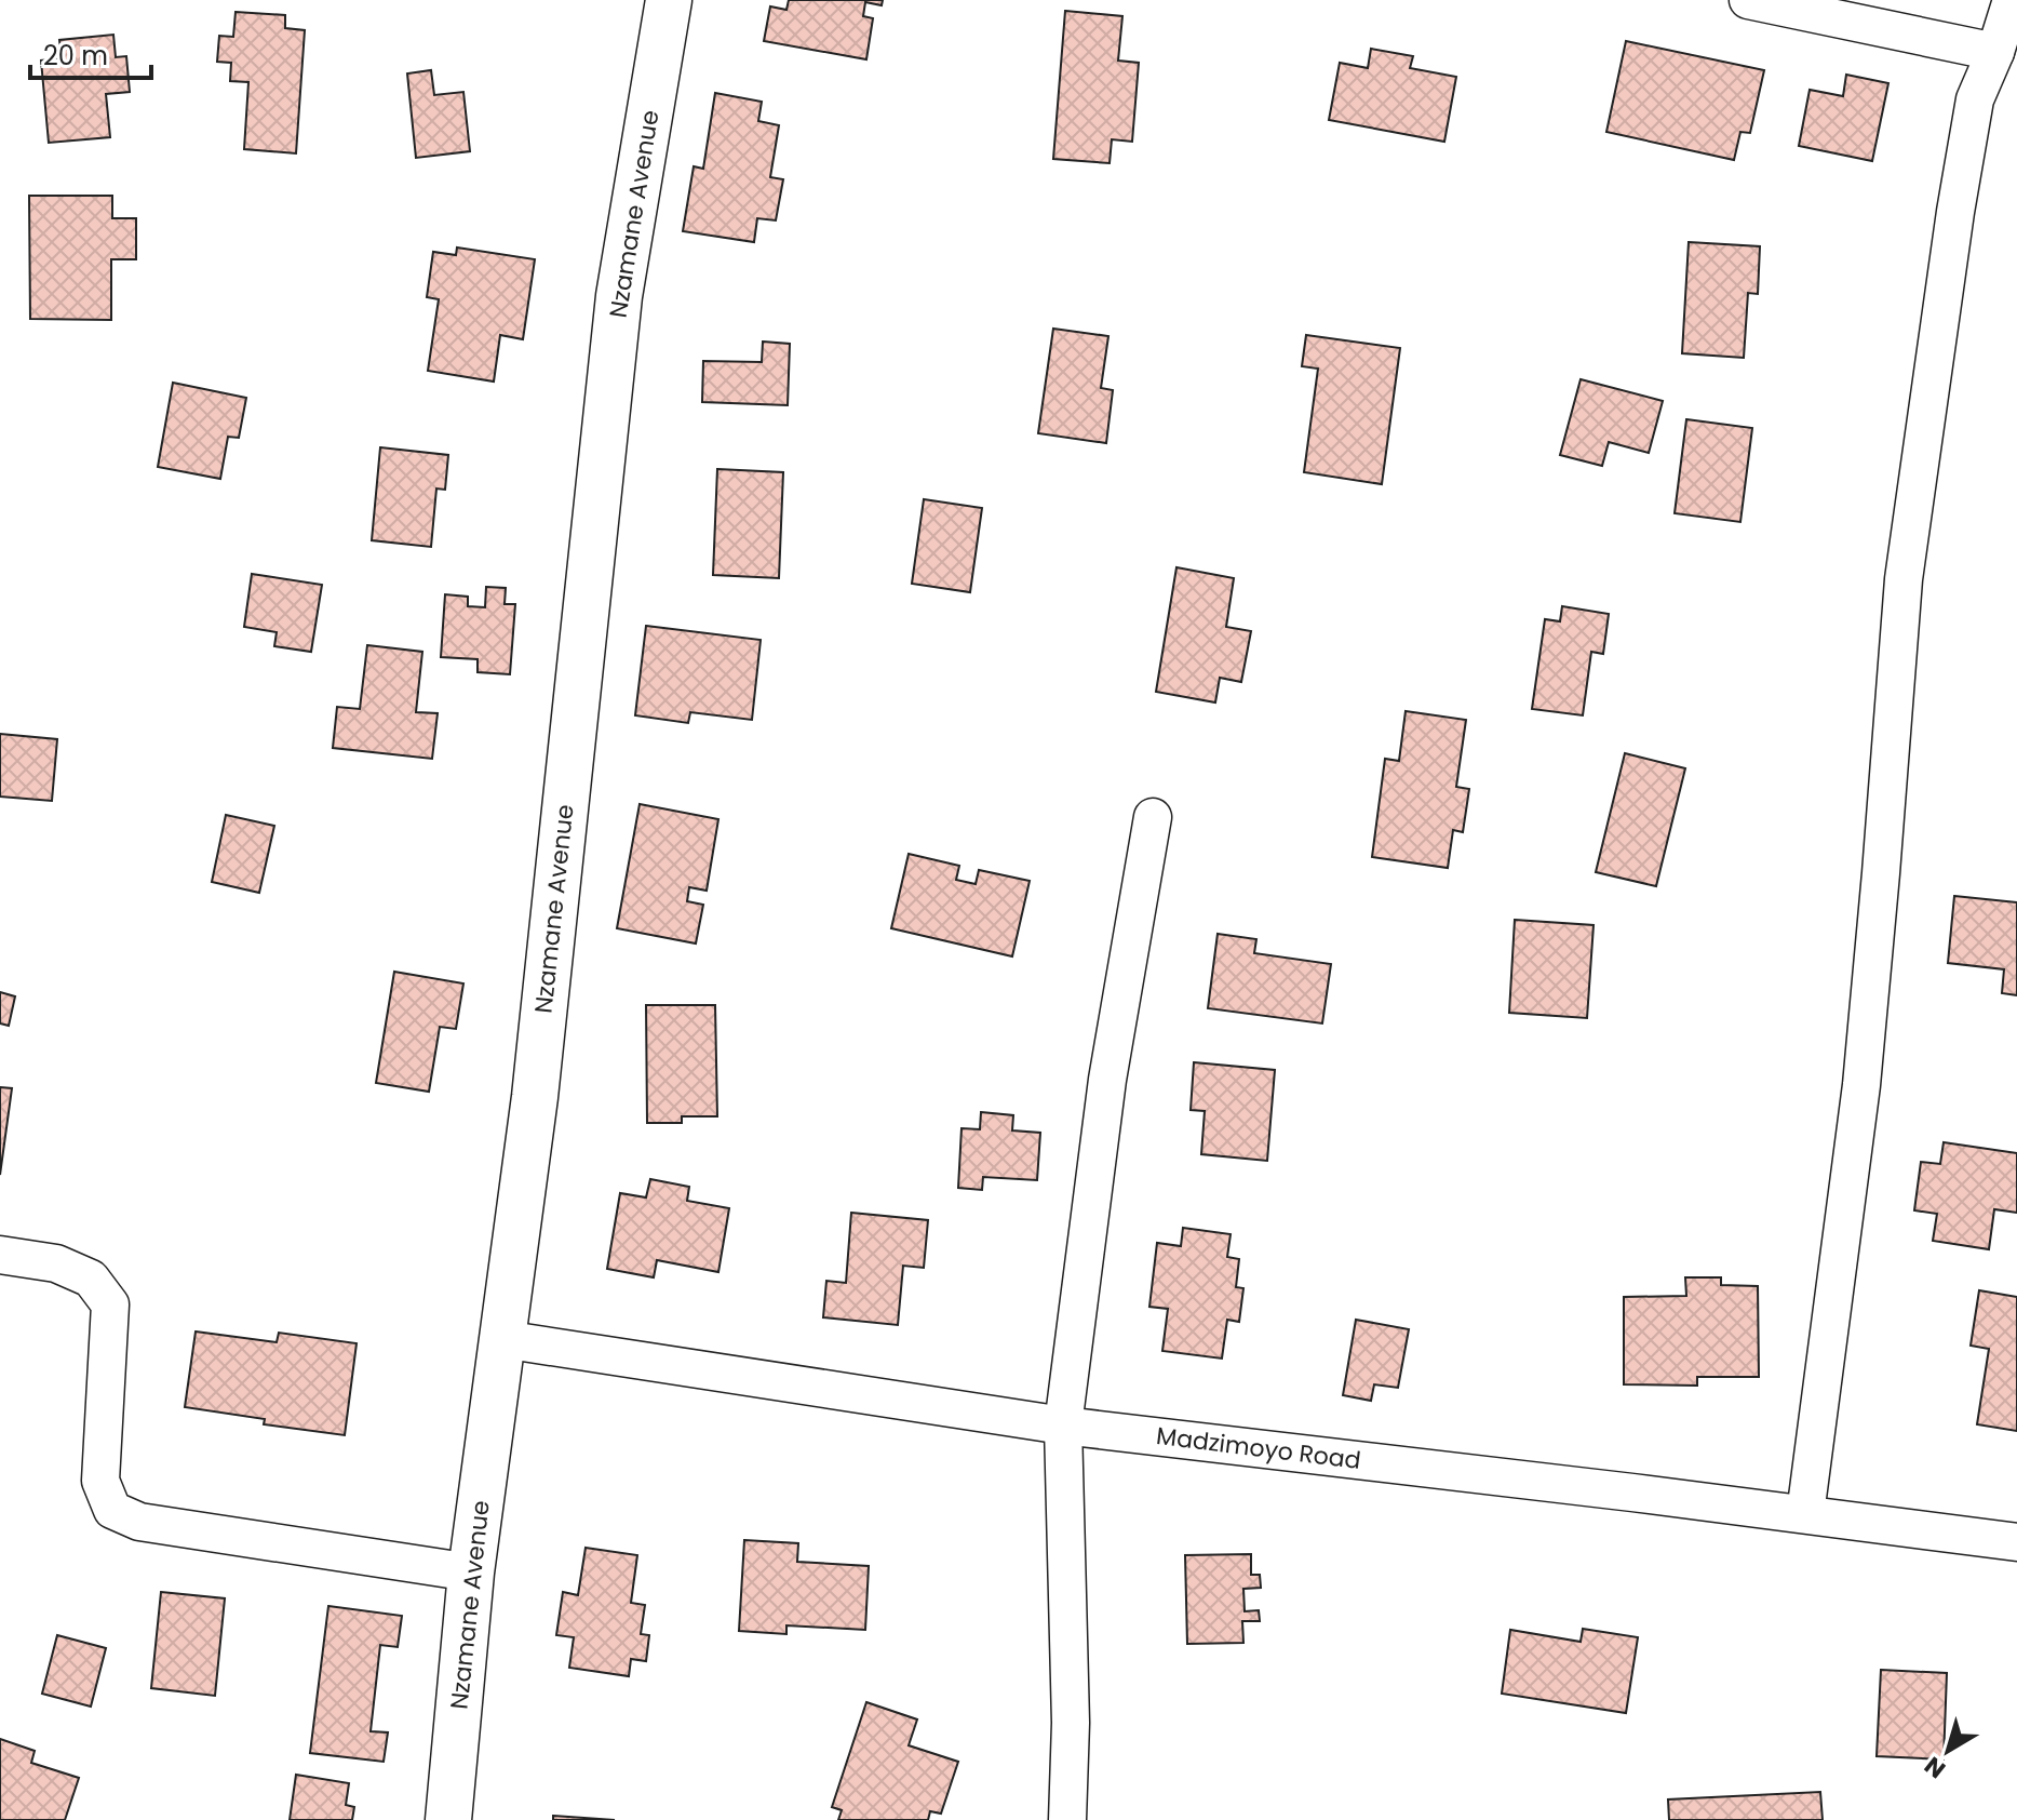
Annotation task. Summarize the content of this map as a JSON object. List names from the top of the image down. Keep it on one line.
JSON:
{"streets":{"street":["Nzamane Avenue","Madzimoyo Road"]},"crossings":[["Nzamane Avenue","Madzimoyo Road"]],"scale_bar":"20 m","north":"bottom left"}
